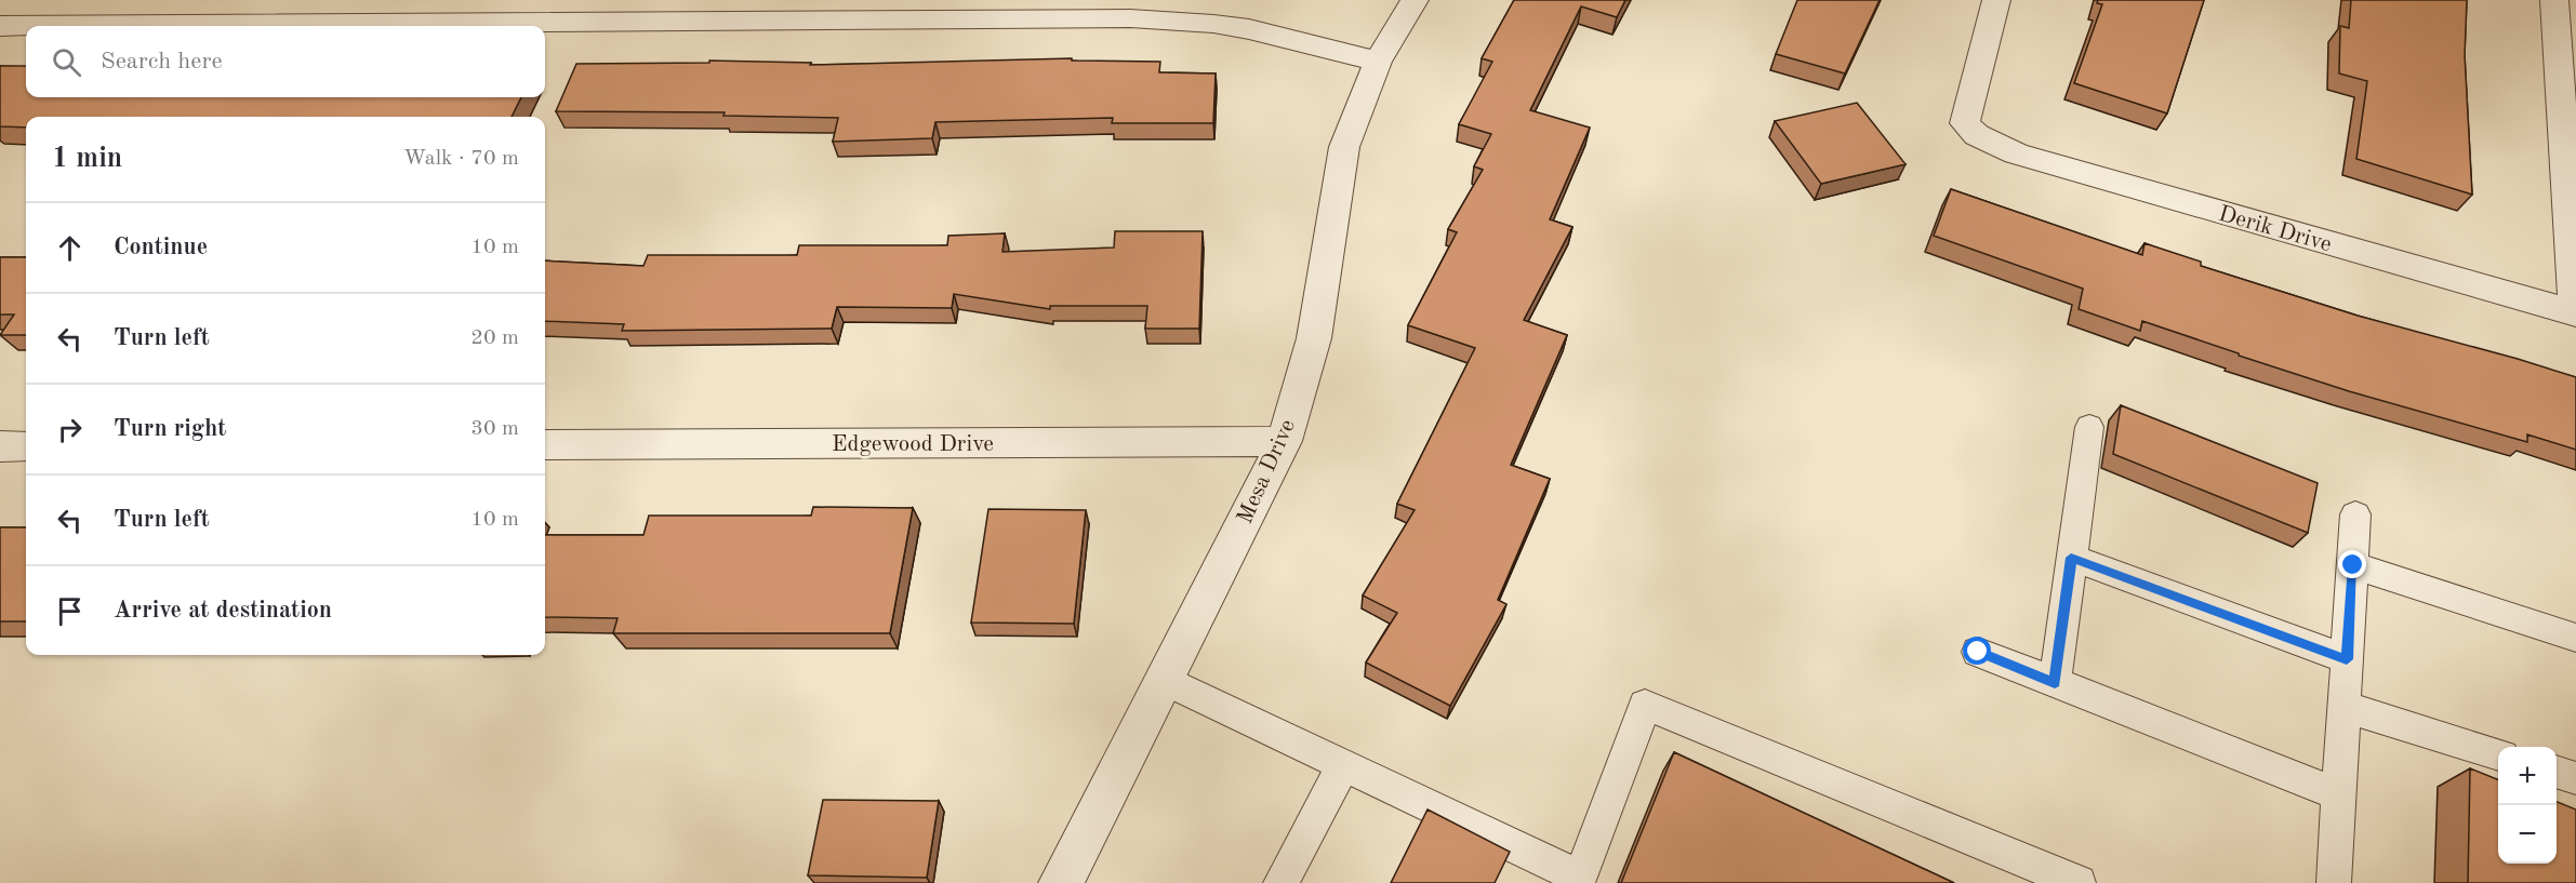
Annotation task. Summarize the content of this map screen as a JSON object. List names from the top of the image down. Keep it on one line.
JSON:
{"streets":{"street":["Derik Drive","Edgewood Drive","Mesa Drive"]},"crossings":[["Edgewood Drive","Mesa Drive"]],"page":{"search":"Search here","heading":["1 min","Walk · 70 m"],"list":[["Continue","10 m"],["Turn left","20 m"],["Turn right","30 m"],["Turn left","10 m"],"Arrive at destination"],"map_buttons":["+","−"]}}
